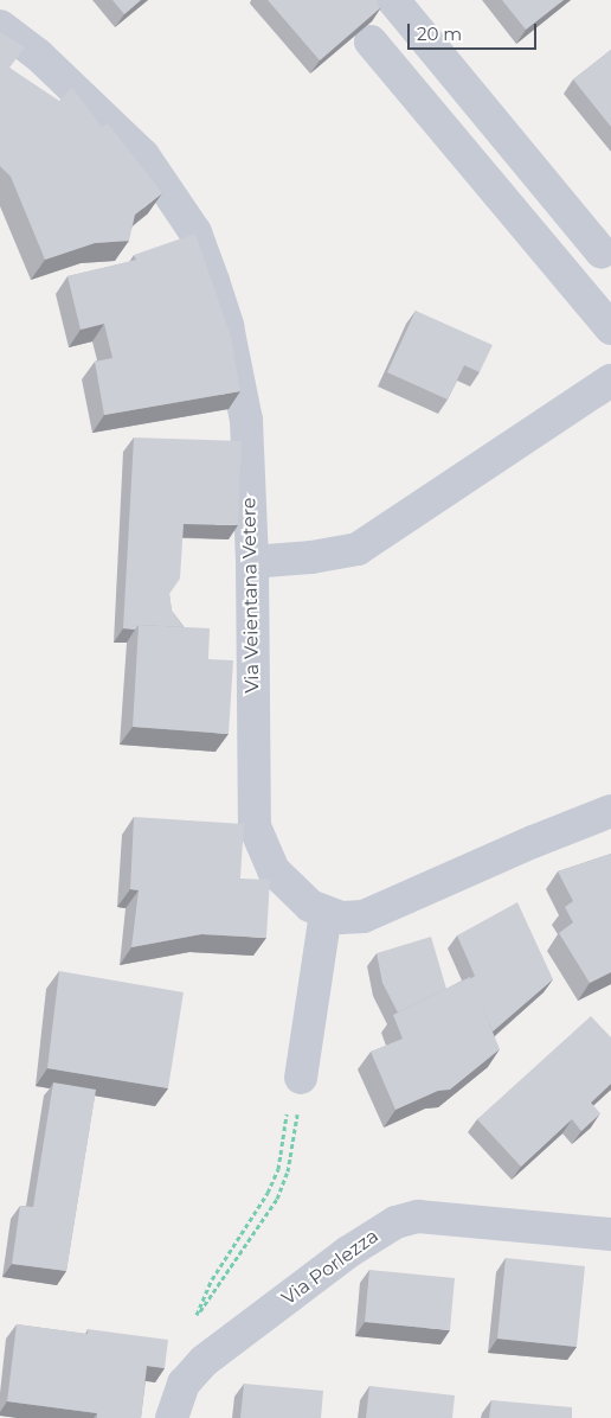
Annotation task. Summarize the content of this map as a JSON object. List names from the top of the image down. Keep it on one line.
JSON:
{"streets":{"street":["Via Veientana Vetere","Via Porlezza"]},"scale_bar":"20 m"}
